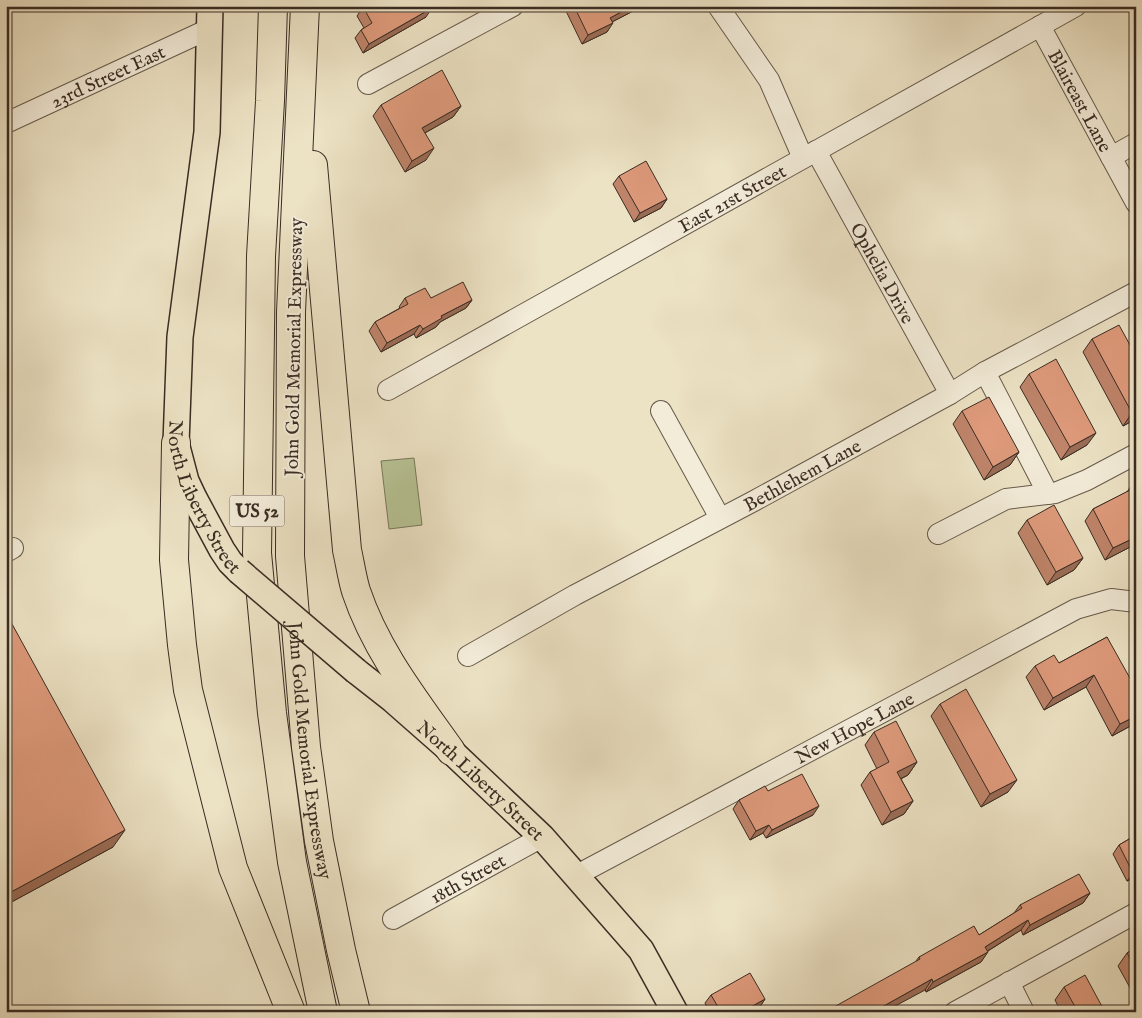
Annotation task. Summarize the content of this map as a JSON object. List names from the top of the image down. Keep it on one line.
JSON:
{"streets":{"highway":["John Gold Memorial Expressway","US 52"],"main road":["North Liberty Street"],"street":["23rd Street East","Blaireast Lane","East 21st Street","Ophelia Drive","Bethlehem Lane","New Hope Lane","18th Street"]},"crossings":[["23rd Street East","North Liberty Street"],["Blaireast Lane","East 21st Street"],["East 21st Street","Ophelia Drive"],["Ophelia Drive","Bethlehem Lane"],["North Liberty Street","New Hope Lane"],["North Liberty Street","18th Street"]]}
